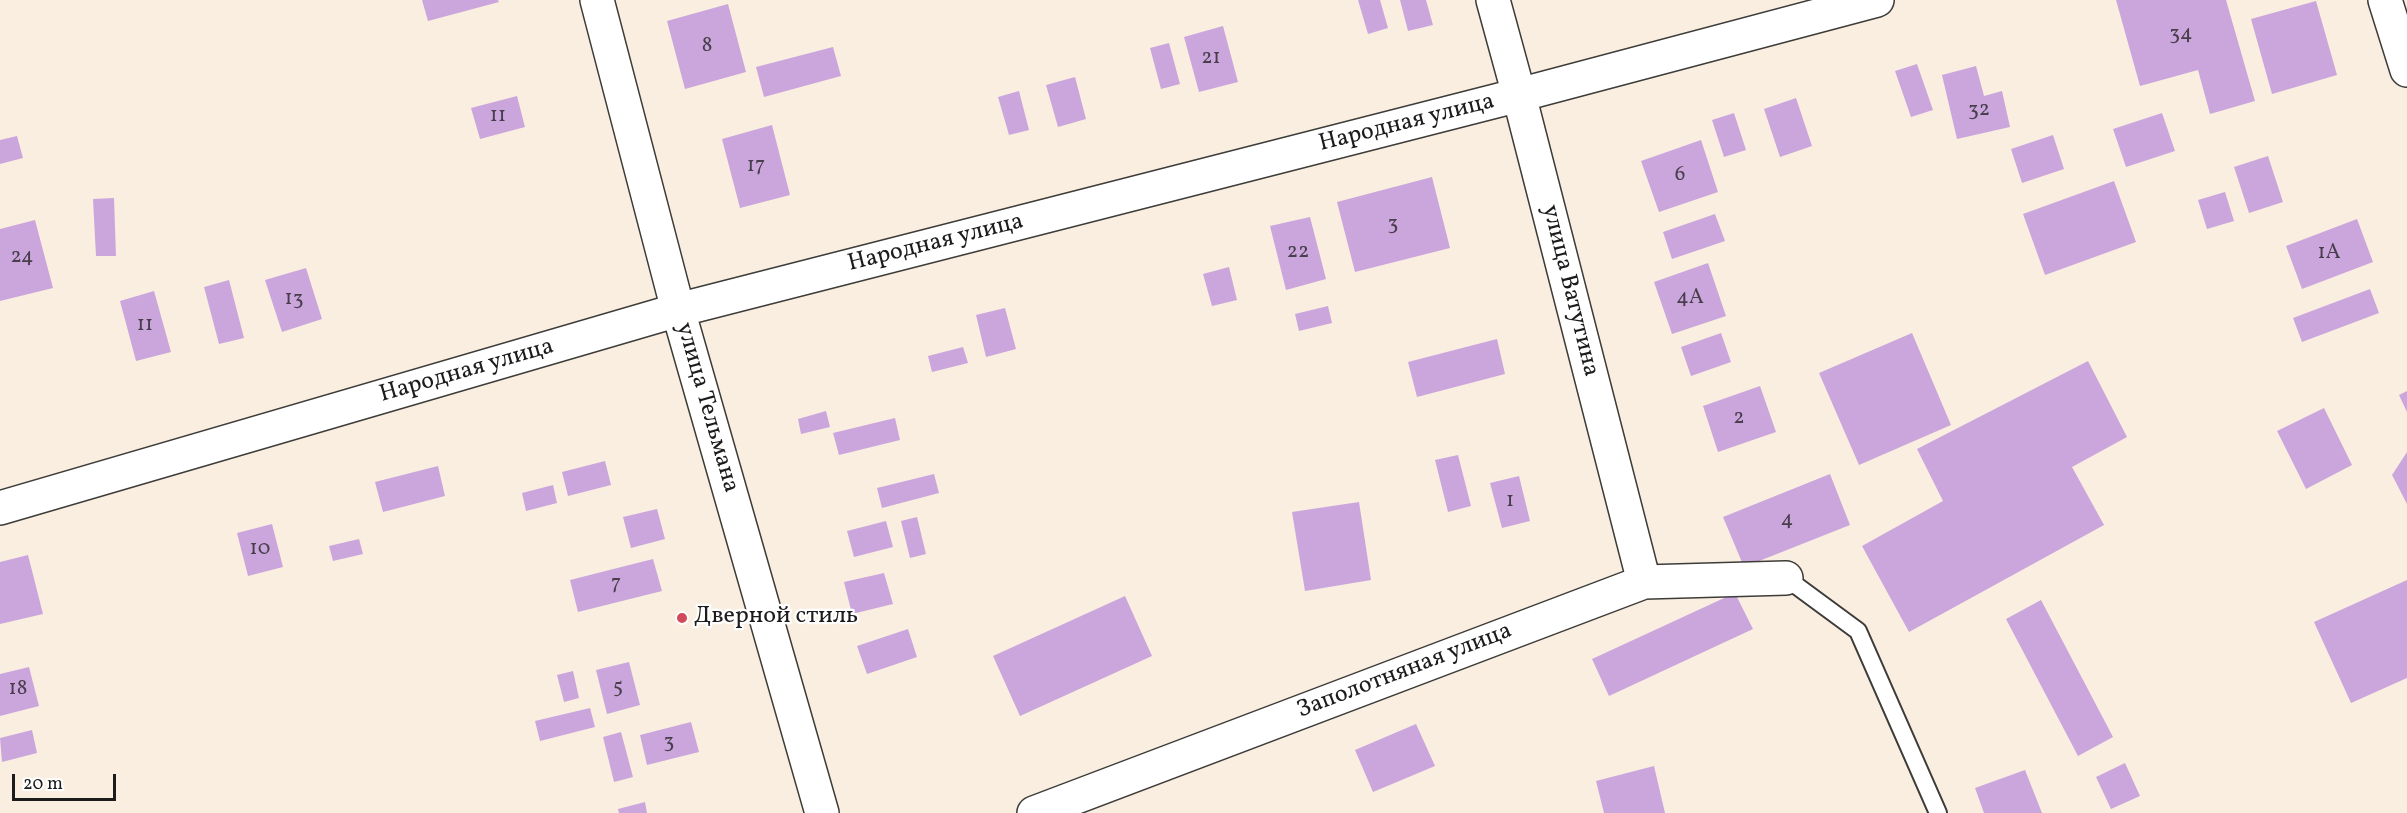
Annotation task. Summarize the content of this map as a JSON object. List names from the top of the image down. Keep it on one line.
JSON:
{"streets":{"street":["Народная улица","улица Ватутина","улица Тельмана","Заполотняная улица"]},"crossings":[["Народная улица","улица Ватутина"],["Народная улица","улица Тельмана"],["улица Ватутина","Заполотняная улица"]],"places":["Дверной стиль"],"house_numbers":["34","8","21","32","11","17","6","3","22","1А","24","4А","13","11","2","1","4","10","7","5","18","3"],"scale_bar":"20 m"}
